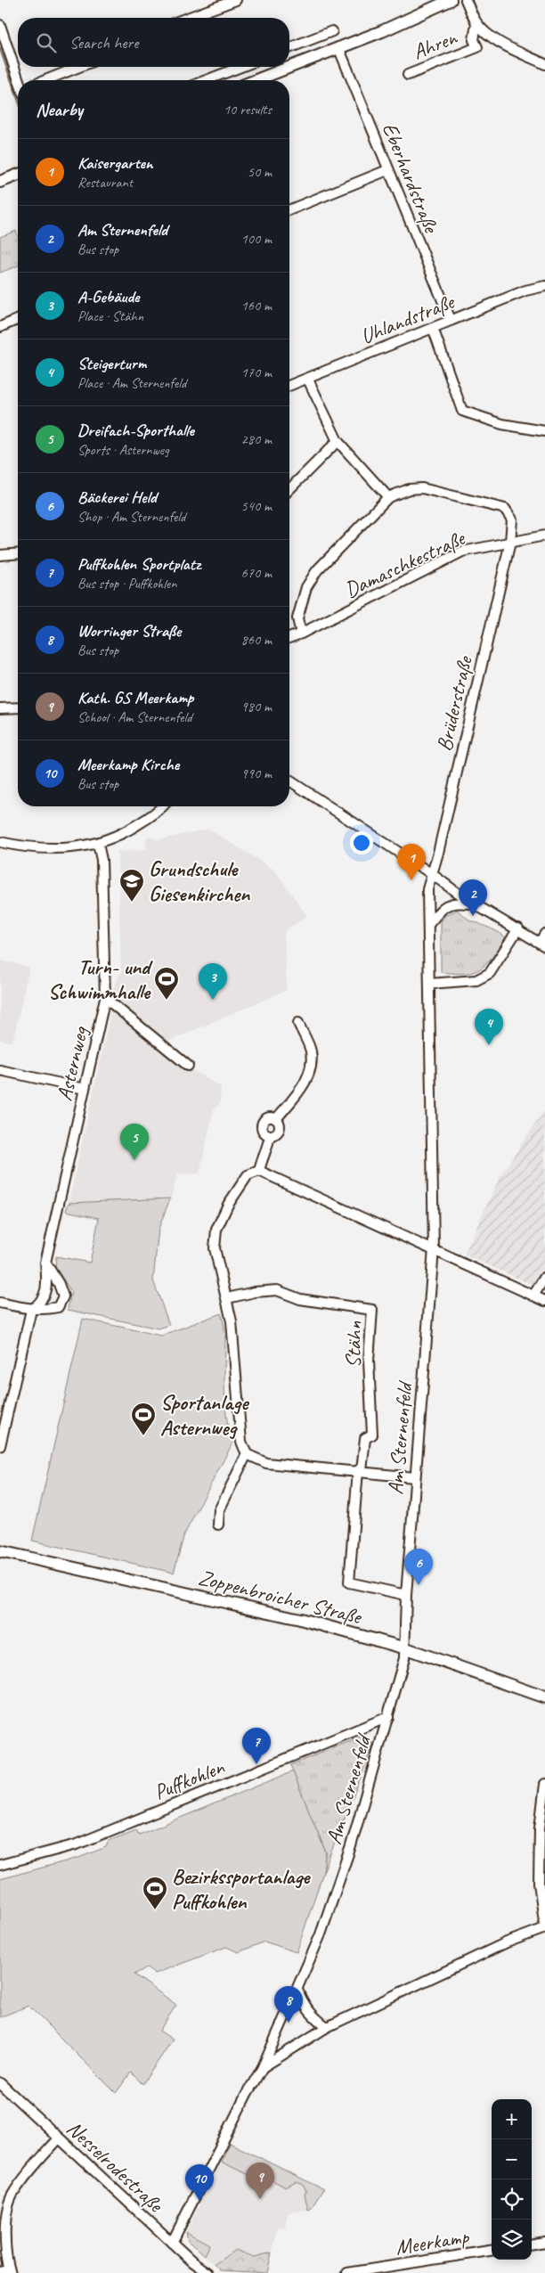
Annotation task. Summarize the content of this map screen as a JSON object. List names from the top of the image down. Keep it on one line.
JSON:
{"streets":{"main road":["Zoppenbroicher Straße"],"street":["Ahren","Eberhardstraße","Uhlandstraße","Damaschkestraße","Brüderstraße","Asternweg","Stähn","Am Sternenfeld","Puffkohlen","Nesselrodestraße","Meerkamp"]},"crossings":[["Eberhardstraße","Uhlandstraße"],["Damaschkestraße","Brüderstraße"],["Brüderstraße","Am Sternenfeld"],["Am Sternenfeld","Zoppenbroicher Straße"],["Am Sternenfeld","Puffkohlen"],["Am Sternenfeld","Nesselrodestraße"]],"places":{"school or university":["Grundschule Giesenkirchen"],"sports":["Turn- und Schwimmhalle","Sportanlage Asternweg","Bezirkssportanlage Puffkohlen"]},"page":{"search":"Search here","heading":["Nearby","10 results"],"list":[{"mark":"1","name":"Kaisergarten","note":"Restaurant","value":"50 m"},{"mark":"2","name":"Am Sternenfeld","note":"Bus stop","value":"100 m"},{"mark":"3","name":"A-Gebäude","note":"Place · Stähn","value":"160 m"},{"mark":"4","name":"Steigerturm","note":"Place · Am Sternenfeld","value":"170 m"},{"mark":"5","name":"Dreifach-Sporthalle","note":"Sports · Asternweg","value":"280 m"},{"mark":"6","name":"Bäckerei Held","note":"Shop · Am Sternenfeld","value":"540 m"},{"mark":"7","name":"Puffkohlen Sportplatz","note":"Bus stop · Puffkohlen","value":"670 m"},{"mark":"8","name":"Worringer Straße","note":"Bus stop","value":"860 m"},{"mark":"9","name":"Kath. GS Meerkamp","note":"School · Am Sternenfeld","value":"980 m"},{"mark":"10","name":"Meerkamp Kirche","note":"Bus stop","value":"990 m"}],"pins":["1","2","3","4","5","6","7","8","9","10"],"map_buttons":["+","−"]}}
